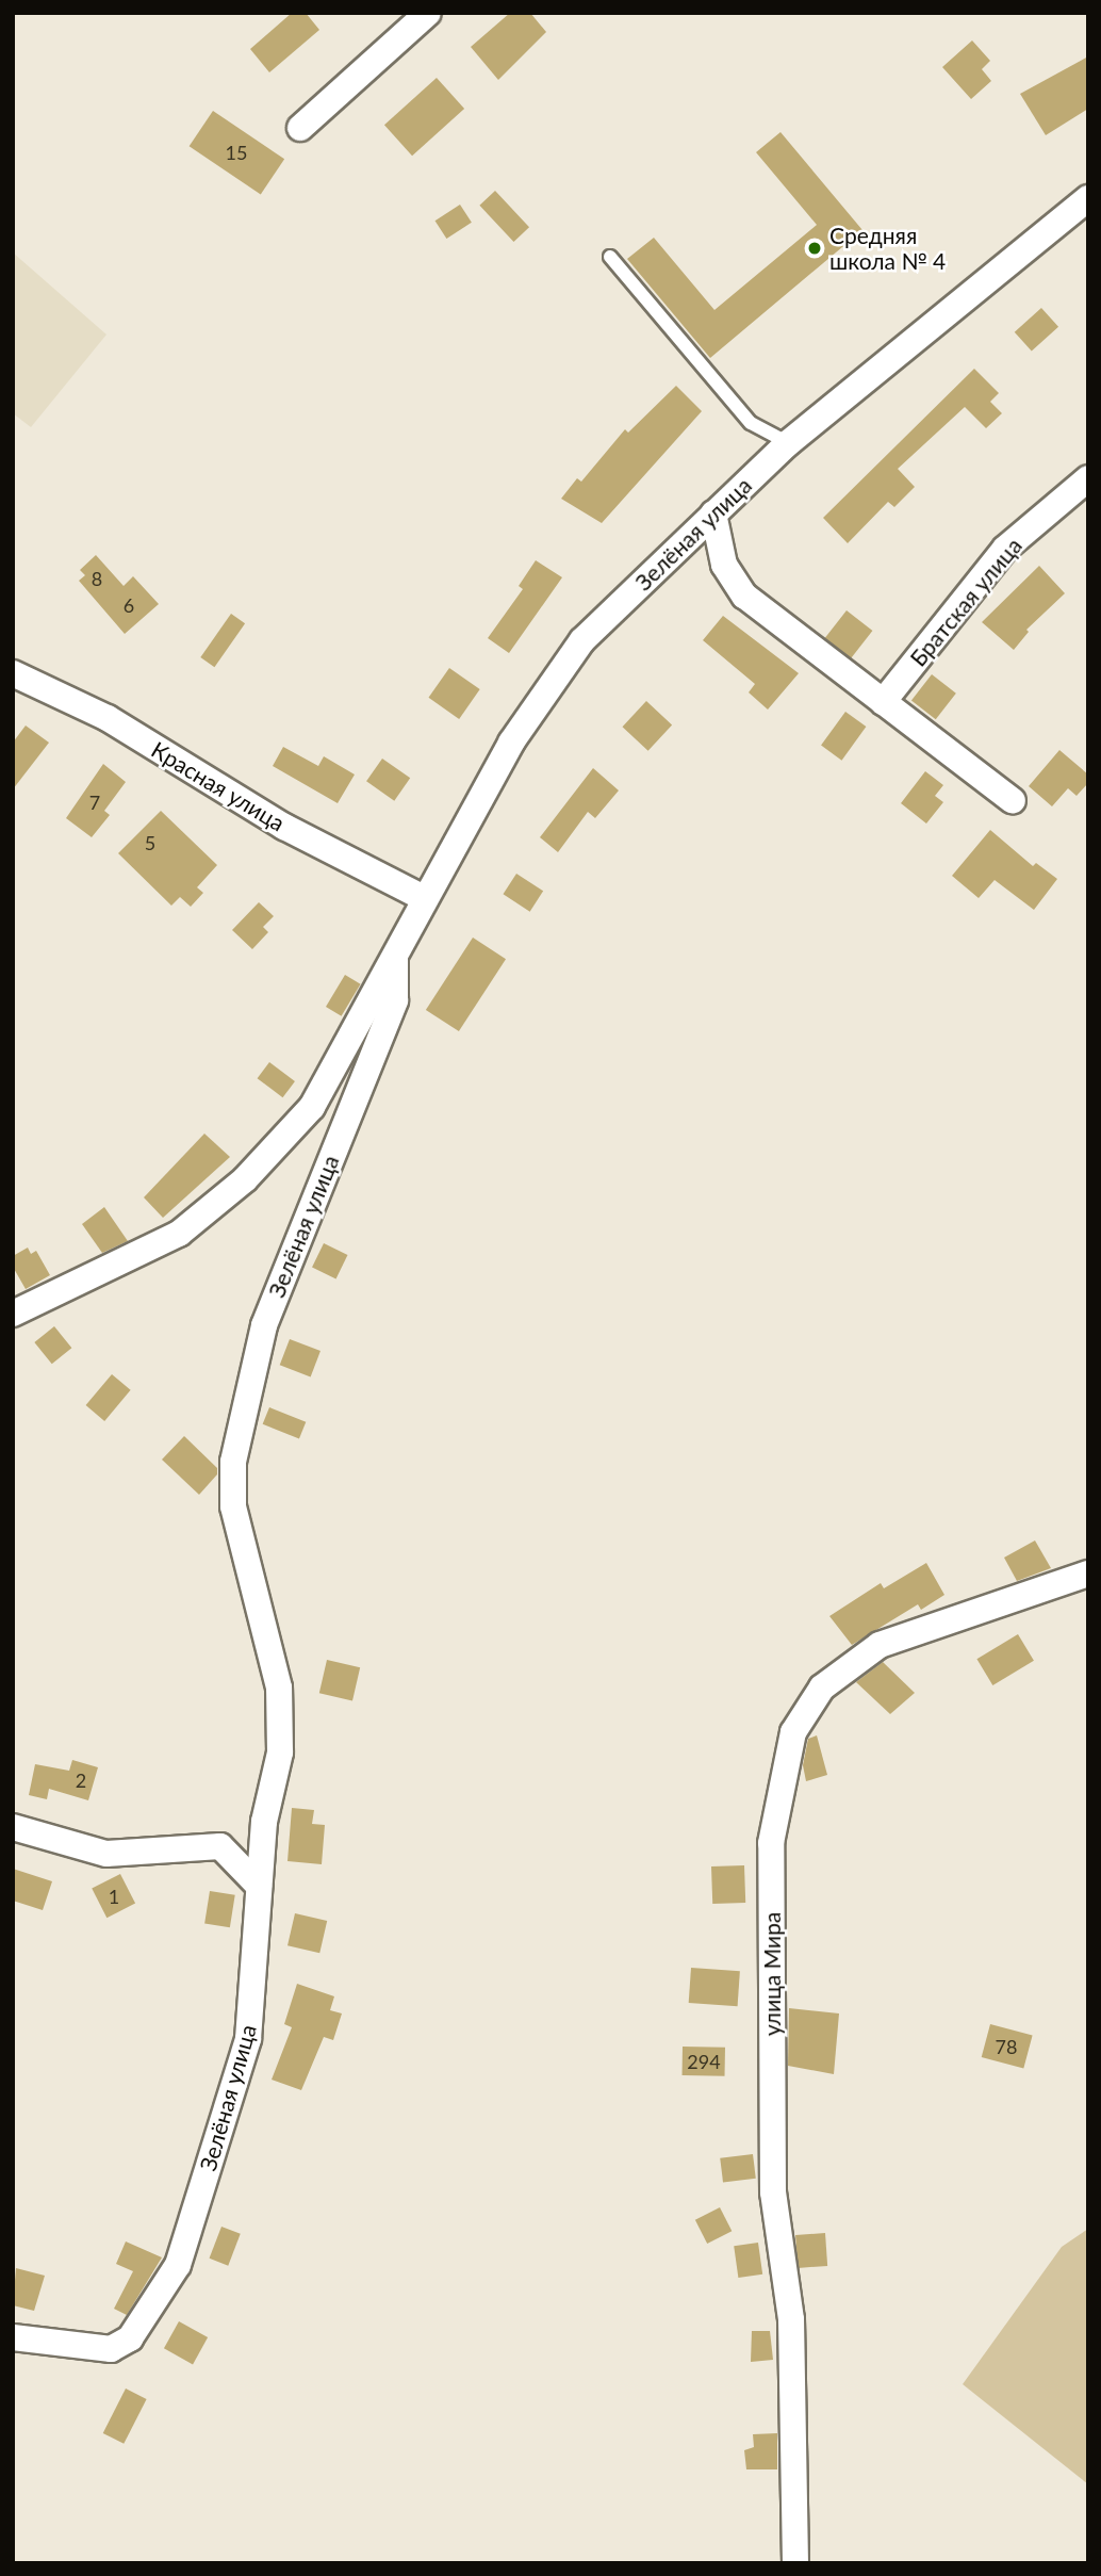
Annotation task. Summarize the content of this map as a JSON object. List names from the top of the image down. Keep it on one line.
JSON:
{"streets":{"street":["Зелёная улица","Братская улица","Красная улица","улица Мира"]},"crossings":[["Зелёная улица","Красная улица"]],"places":["Средняя школа № 4"],"house_numbers":["15","8","6","7","5","2","1","78","294"]}
